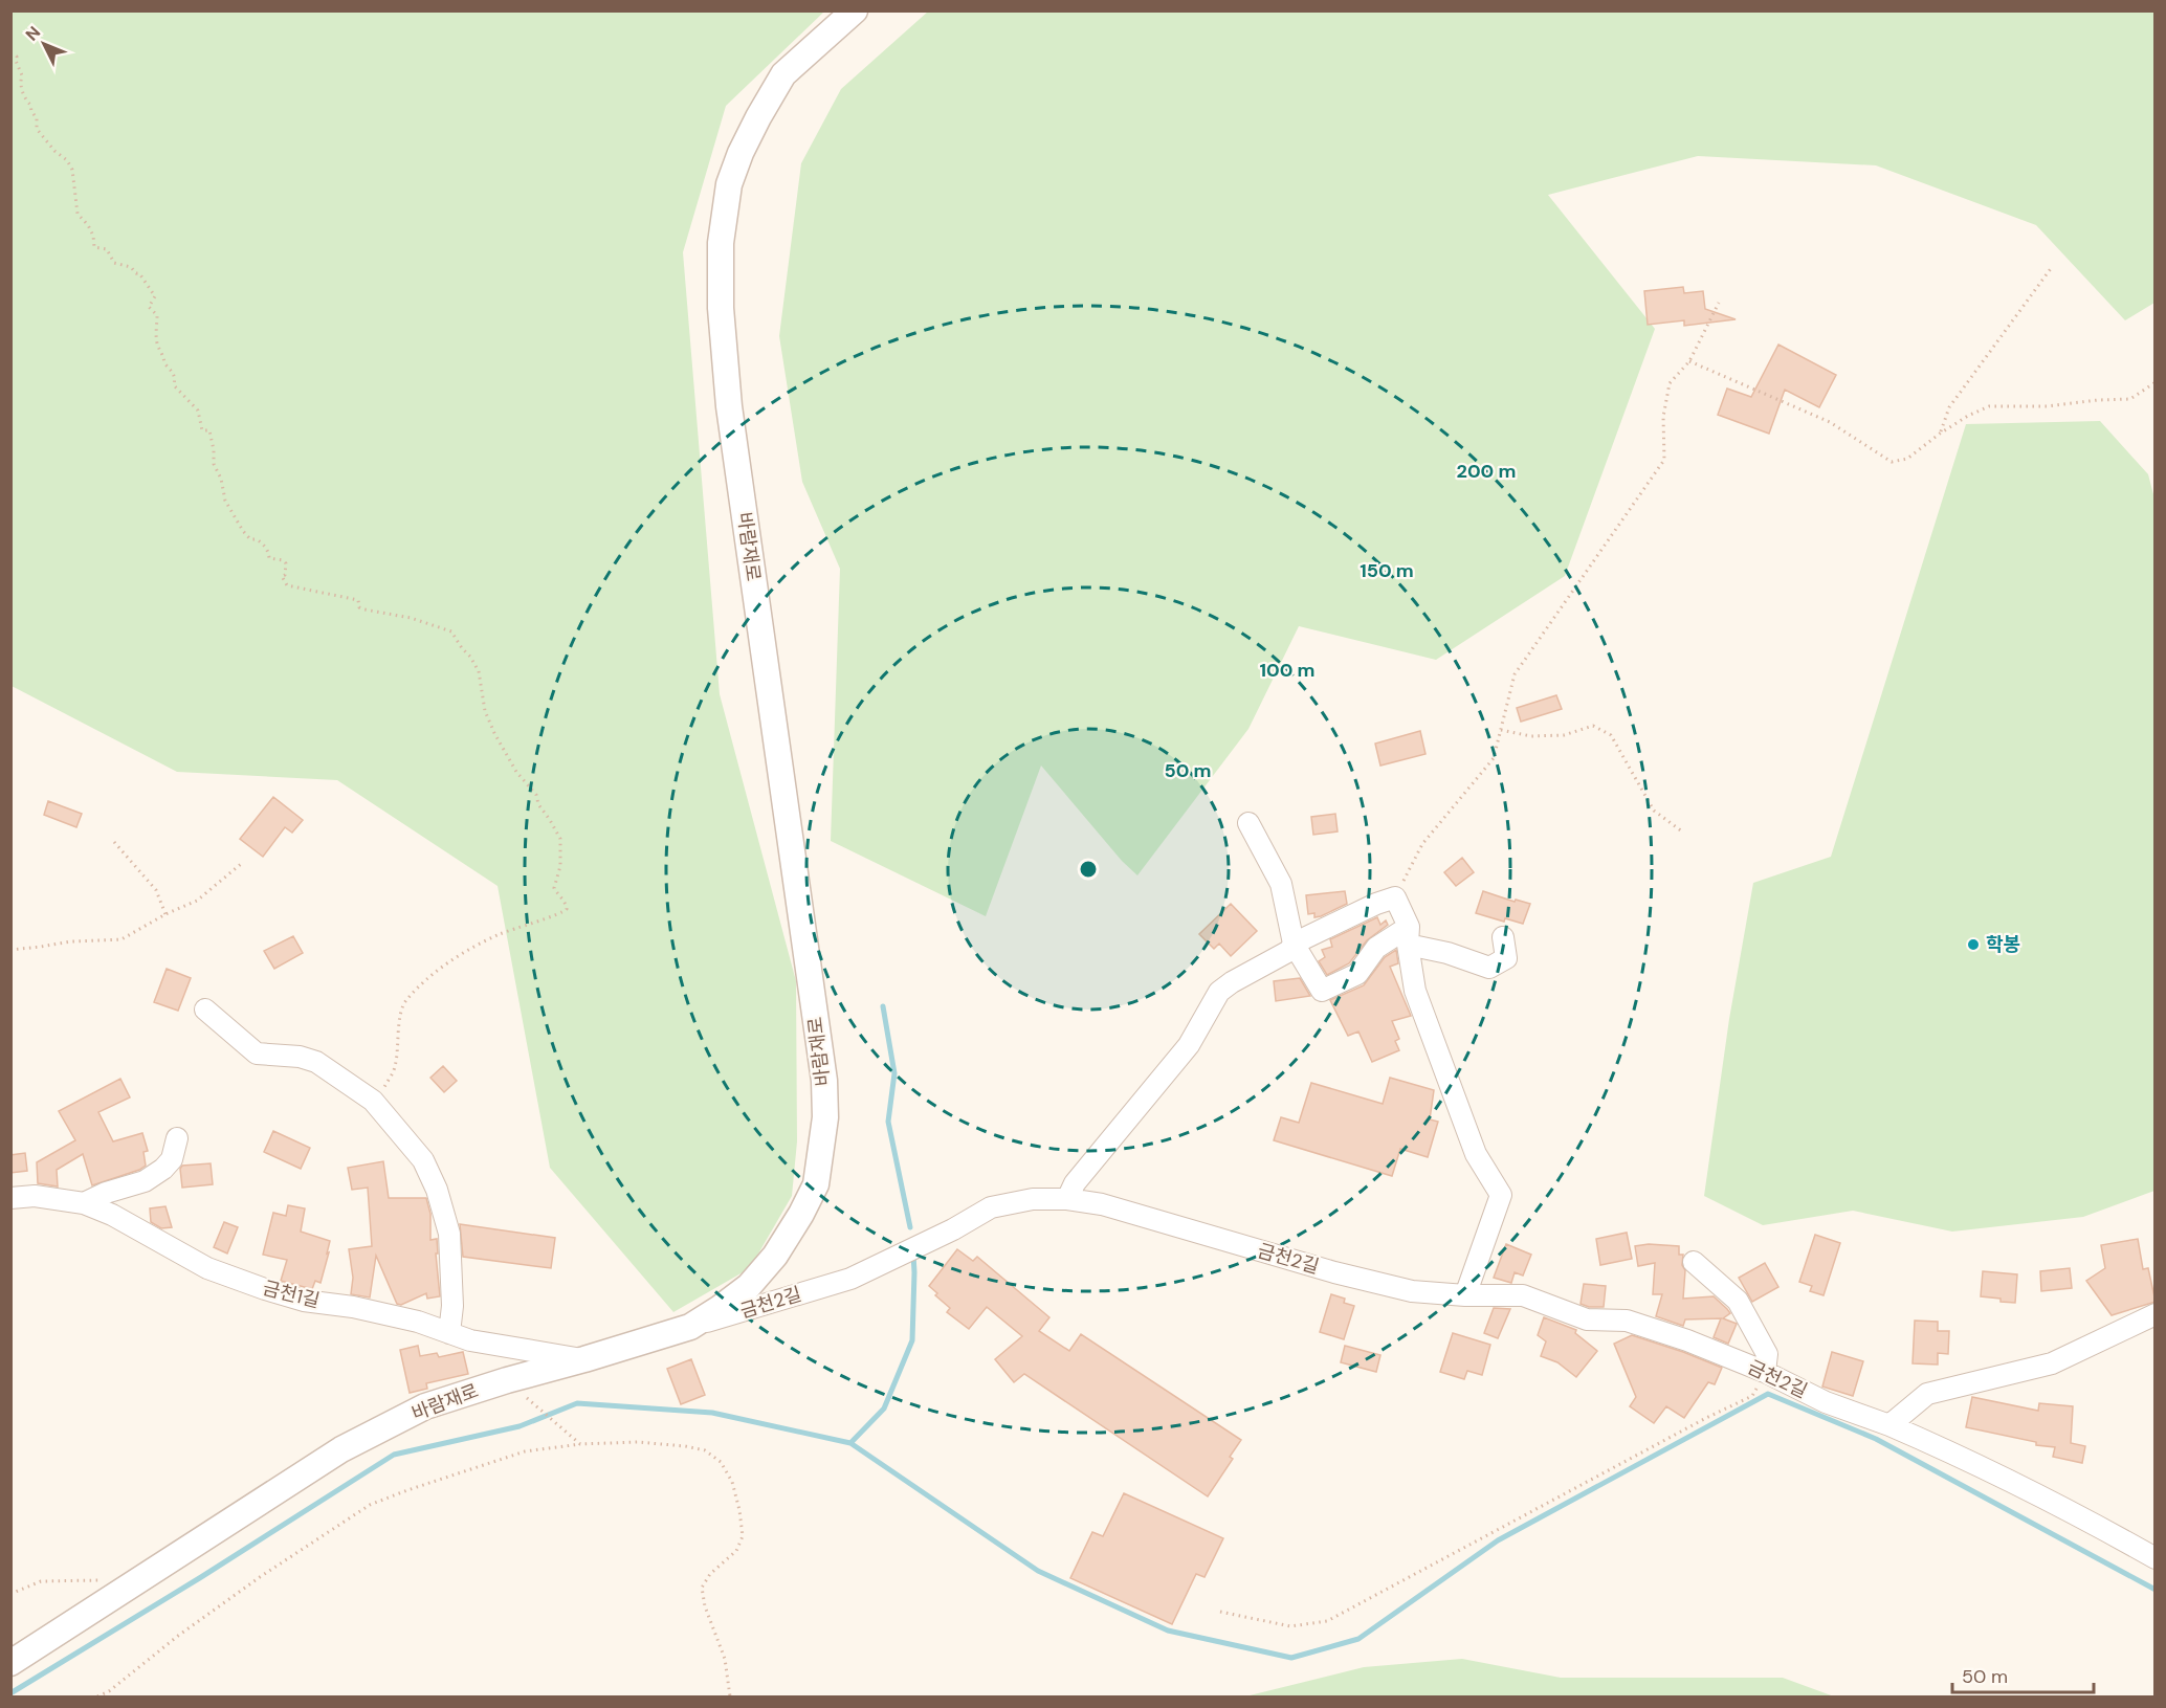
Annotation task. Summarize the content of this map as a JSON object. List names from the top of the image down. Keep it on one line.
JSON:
{"streets":{"street":["바람재로","금천2길","금천1길"]},"crossings":[["바람재로","금천2길"],["바람재로","금천1길"]],"places":["학봉"],"scale_bar":"50 m","north":"top left","rings":["200 m","150 m","100 m","50 m"]}
